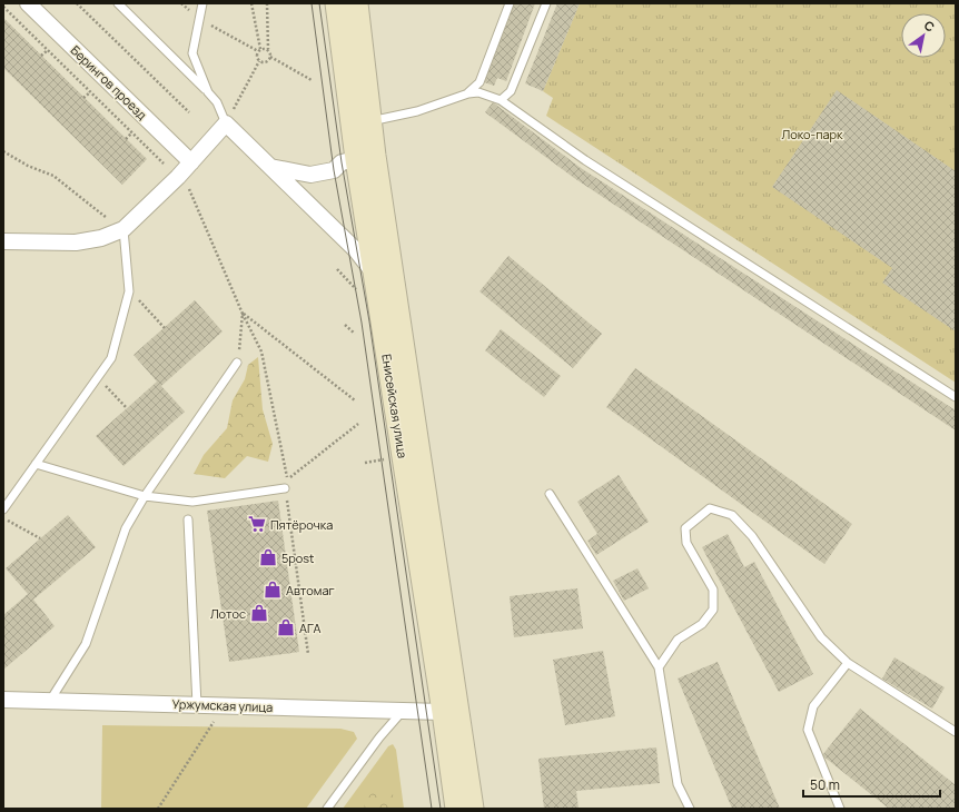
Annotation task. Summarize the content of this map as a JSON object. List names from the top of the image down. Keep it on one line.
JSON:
{"streets":{"main road":["Енисейская улица"],"street":["Берингов проезд","Уржумская улица"]},"crossings":[["Енисейская улица","Уржумская улица"]],"parks":["Локо-парк"],"places":{"supermarket":["Пятёрочка"],"shop":["5post","Автомаг","Лотос","АГА"]},"scale_bar":"50 m","north":"top right"}
